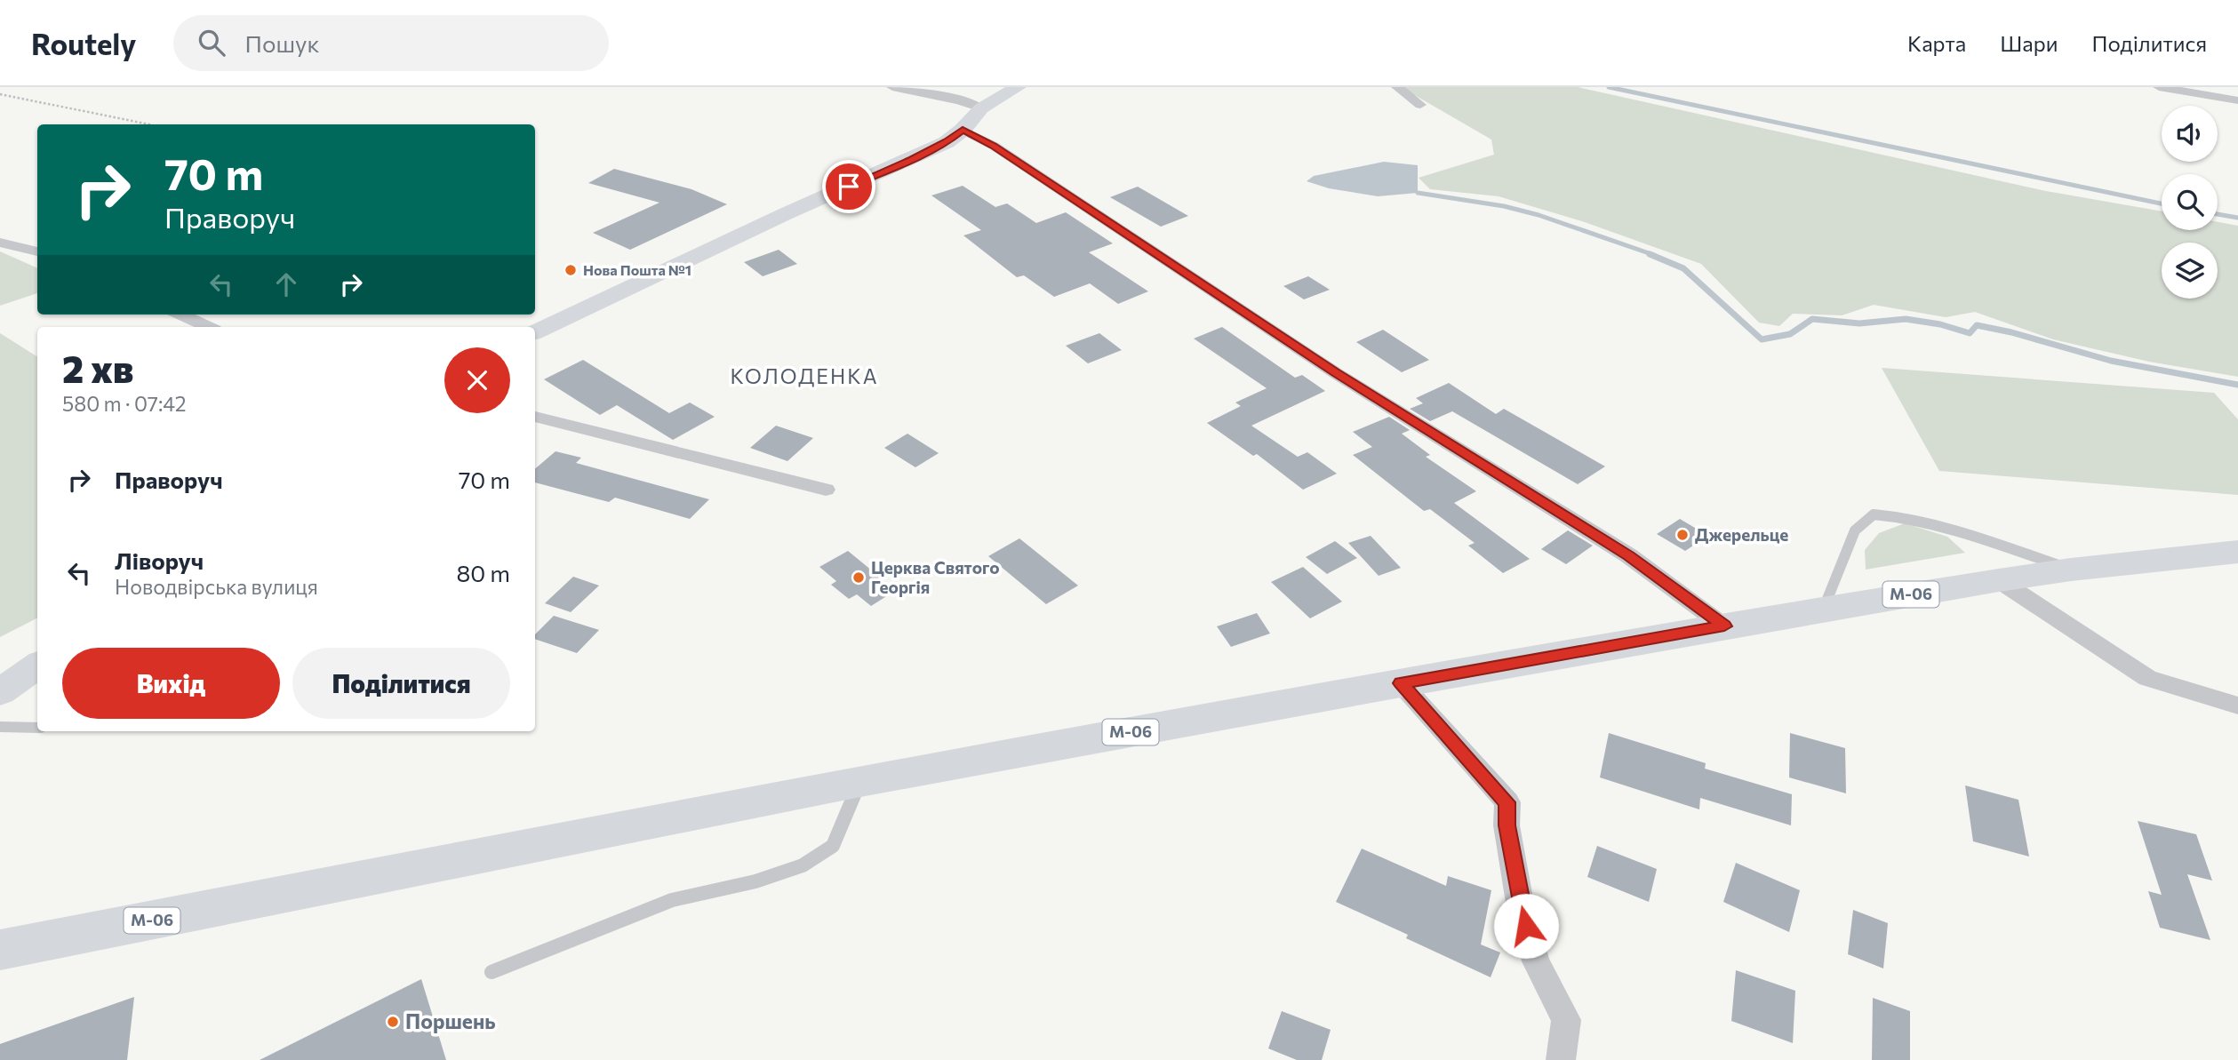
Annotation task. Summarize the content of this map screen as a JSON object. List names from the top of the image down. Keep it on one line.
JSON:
{"streets":{"highway":["М-06"]},"districts":["КОЛОДЕНКА"],"places":["Нова Пошта №1","Джерельце","Церква Святого Георгія","Поршень"],"page":{"header":"Routely","search":"Пошук","nav":["Карта","Шари","Поділитися"],"turn":["70 m","Праворуч"],"heading":["2 хв","580 m · 07:42"],"list":[{"name":"Праворуч","value":"70 m"},{"name":"Ліворуч","note":"Новодвірська вулиця","value":"80 m"}],"buttons":["Вихід","Поділитися"]}}
